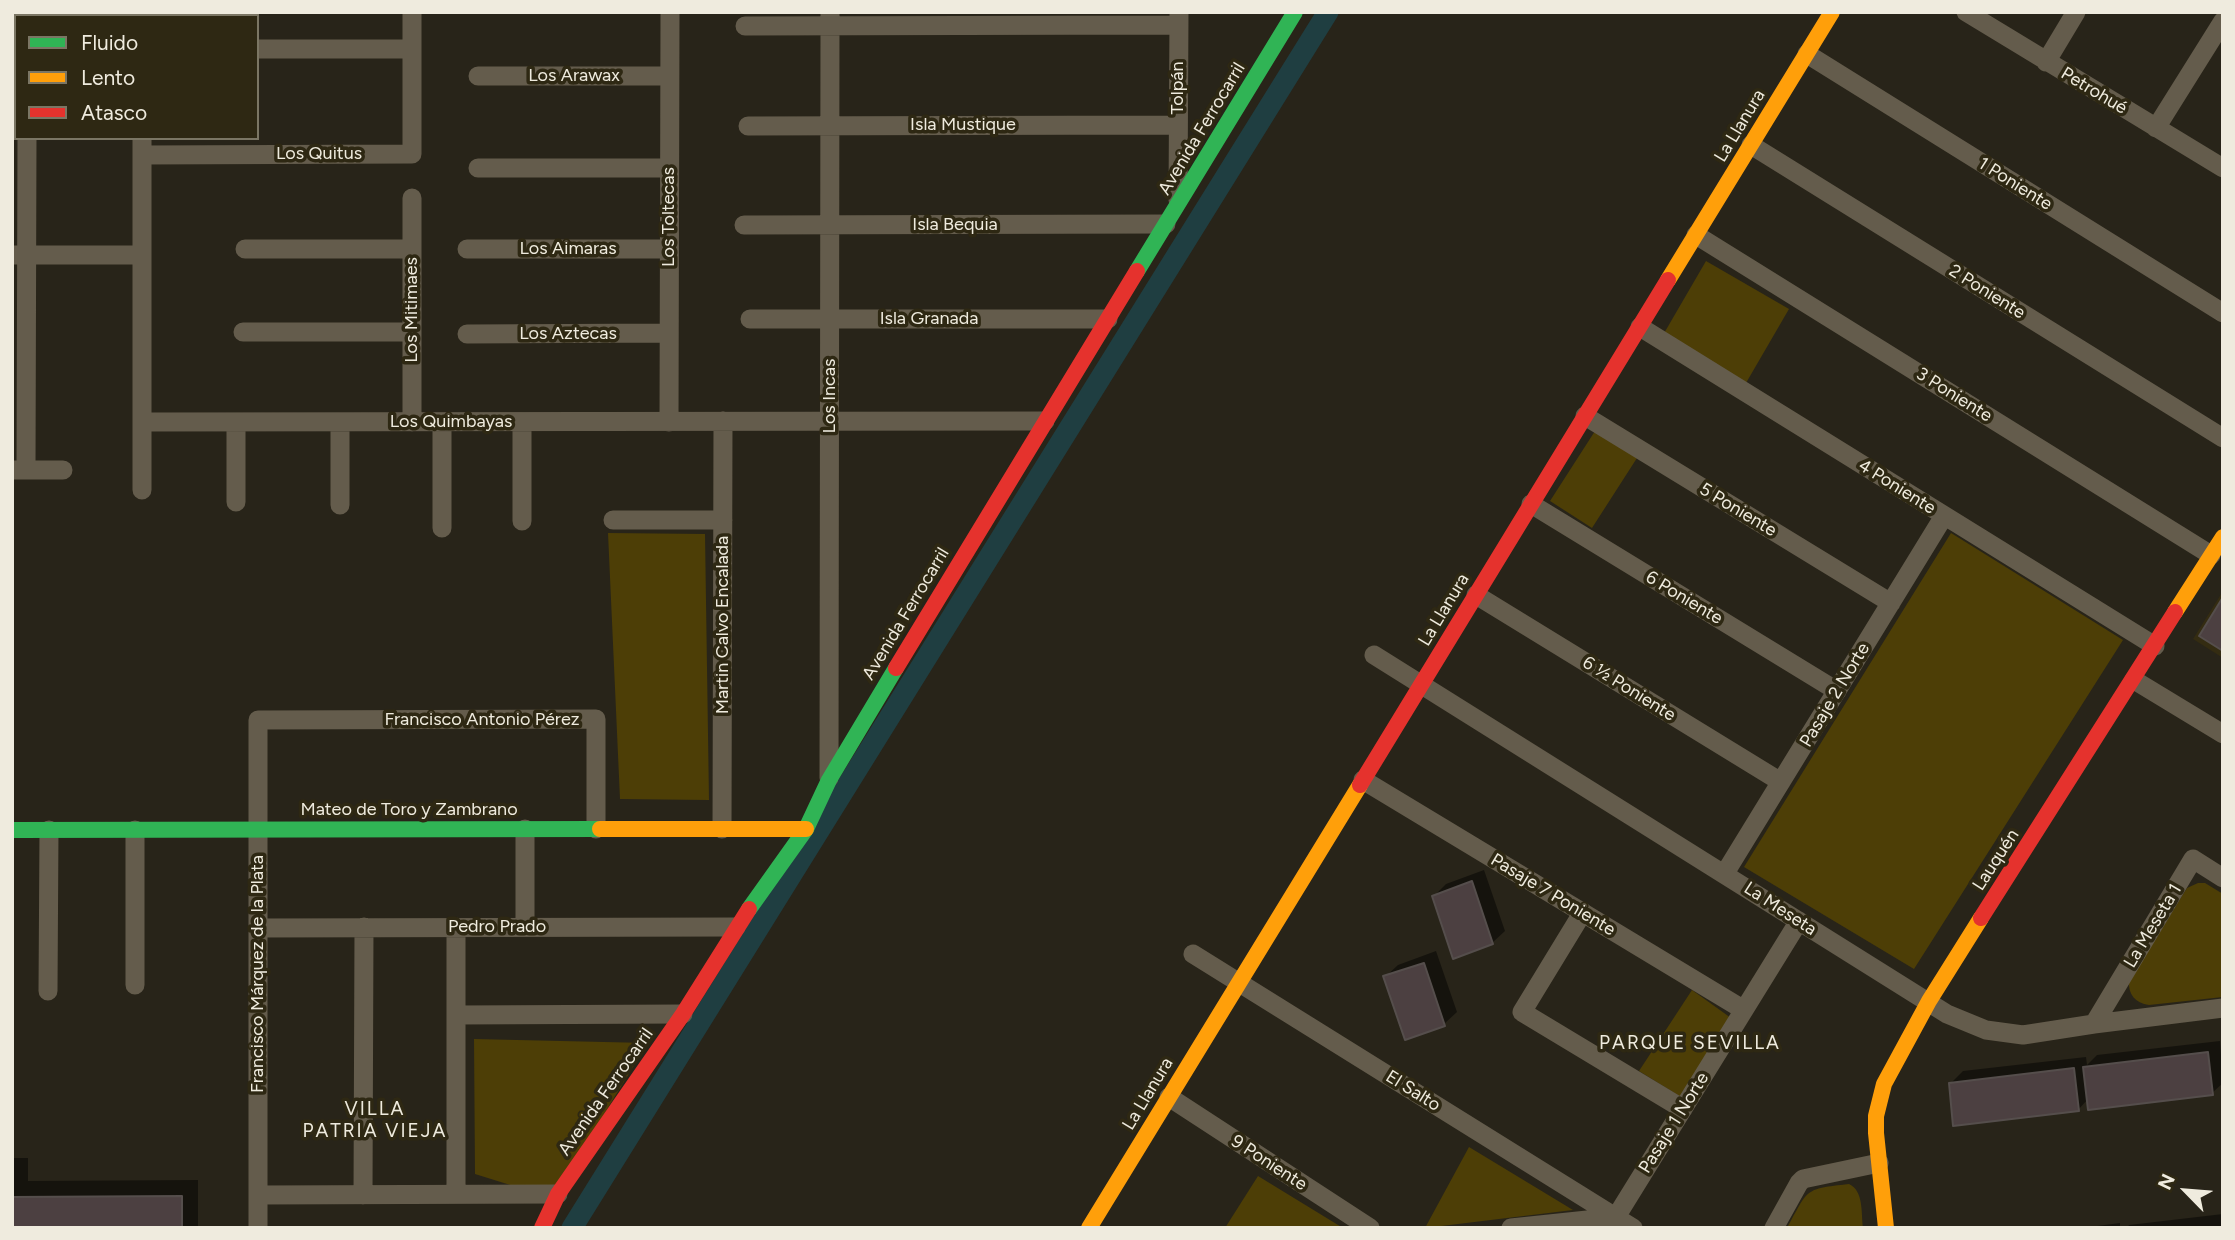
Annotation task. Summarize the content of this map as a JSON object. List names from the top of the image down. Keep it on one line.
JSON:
{"streets":{"street":["Los Arawax","Tolpán","Petrohué","Isla Mustique","La Llanura","Avenida Ferrocarril","Los Quitus","1 Poniente","Los Toltecas","Isla Bequia","Los Aimaras","2 Poniente","Los Mitimaes","Isla Granada","Los Aztecas","3 Poniente","Los Incas","Los Quimbayas","4 Poniente","5 Poniente","6 Poniente","Martin Calvo Encalada","6 ½ Poniente","Pasaje 2 Norte","Francisco Antonio Pérez","Mateo de Toro y Zambrano","Lauquén","Pasaje 7 Poniente","La Meseta","La Meseta 1","Pedro Prado","Francisco Márquez de la Plata","El Salto","Pasaje 1 Norte","9 Poniente"]},"crossings":[["Los Arawax","Los Toltecas"],["Tolpán","Isla Mustique"],["Tolpán","Avenida Ferrocarril"],["Isla Mustique","Los Incas"],["La Llanura","1 Poniente"],["La Llanura","2 Poniente"],["La Llanura","3 Poniente"],["La Llanura","4 Poniente"],["La Llanura","5 Poniente"],["La Llanura","6 Poniente"],["La Llanura","6 ½ Poniente"],["La Llanura","Pasaje 7 Poniente"],["La Llanura","La Meseta"],["La Llanura","El Salto"],["La Llanura","9 Poniente"],["Avenida Ferrocarril","Isla Bequia"],["Avenida Ferrocarril","Isla Granada"],["Avenida Ferrocarril","Los Incas"],["Avenida Ferrocarril","Los Quimbayas"],["Avenida Ferrocarril","Mateo de Toro y Zambrano"],["Avenida Ferrocarril","Pedro Prado"],["Los Toltecas","Los Aimaras"],["Los Toltecas","Los Aztecas"],["Los Toltecas","Los Quimbayas"],["Isla Bequia","Los Incas"],["Los Mitimaes","Los Quimbayas"],["Isla Granada","Los Incas"],["3 Poniente","Lauquén"],["Los Incas","Los Quimbayas"],["Los Quimbayas","Martin Calvo Encalada"],["4 Poniente","Pasaje 2 Norte"],["4 Poniente","Lauquén"],["5 Poniente","Pasaje 2 Norte"],["6 Poniente","Pasaje 2 Norte"],["Martin Calvo Encalada","Mateo de Toro y Zambrano"],["6 ½ Poniente","Pasaje 2 Norte"],["Pasaje 2 Norte","La Meseta"],["Francisco Antonio Pérez","Mateo de Toro y Zambrano"],["Francisco Antonio Pérez","Francisco Márquez de la Plata"],["Mateo de Toro y Zambrano","Francisco Márquez de la Plata"],["Lauquén","La Meseta"],["Pasaje 7 Poniente","Pasaje 1 Norte"],["La Meseta","La Meseta 1"],["La Meseta","Pasaje 1 Norte"],["Pedro Prado","Francisco Márquez de la Plata"],["El Salto","Pasaje 1 Norte"]],"districts":["PARQUE SEVILLA","VILLA PATRIA VIEJA"],"legend":["Fluido","Lento","Atasco"],"north":"top left"}
